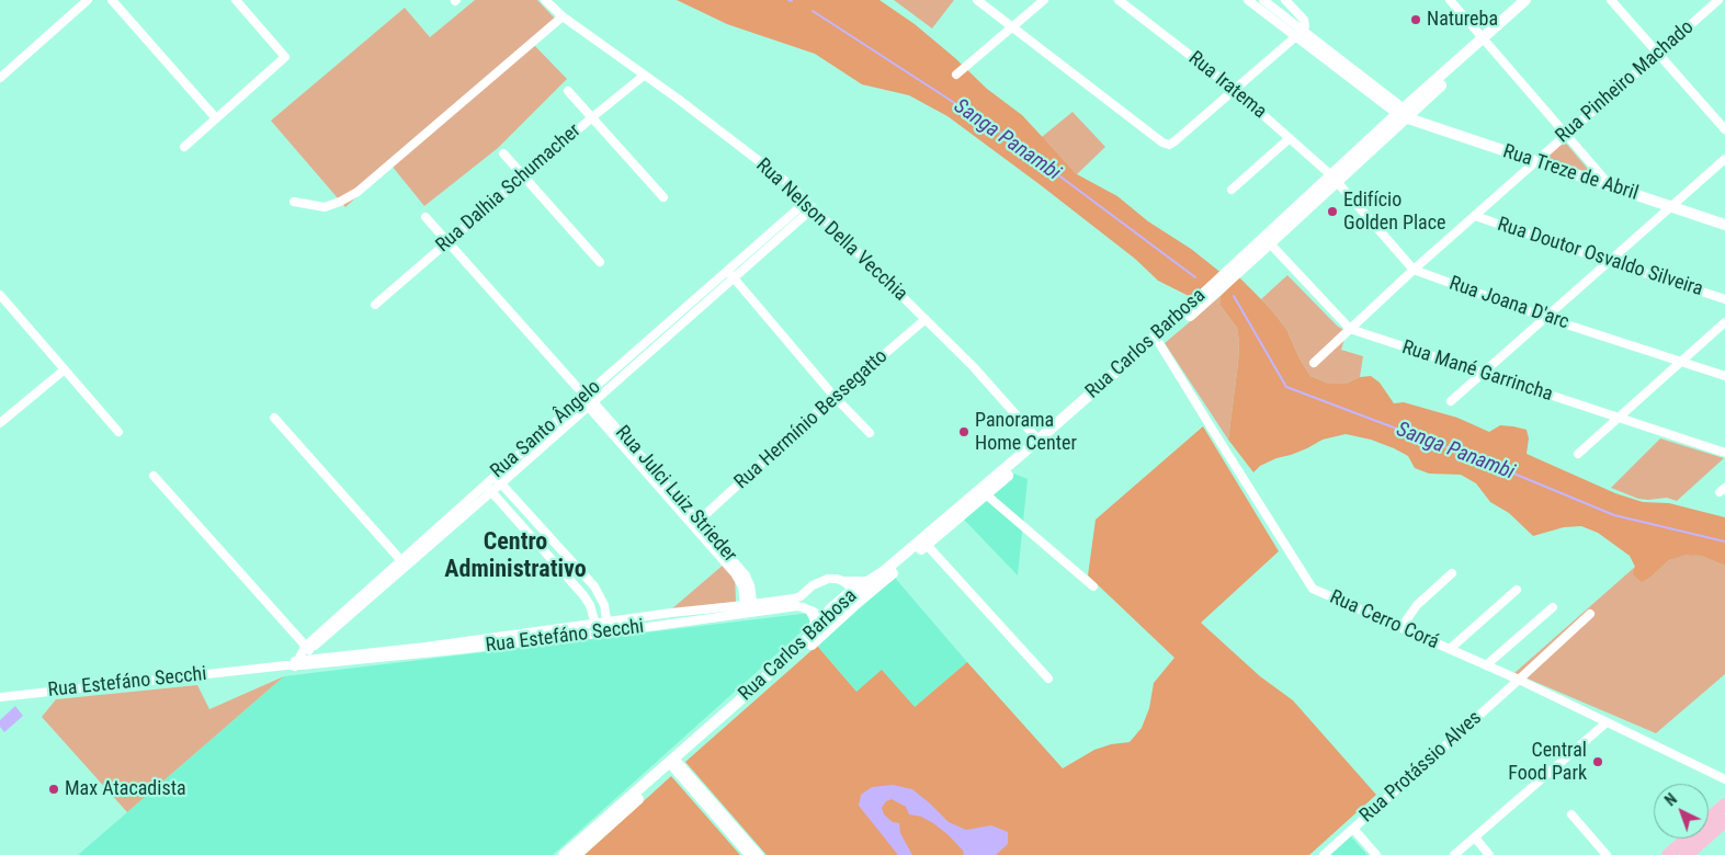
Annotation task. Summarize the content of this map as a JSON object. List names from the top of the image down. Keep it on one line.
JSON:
{"streets":{"street":["Rua Pinheiro Machado","Rua Iratema","Rua Treze de Abril","Rua Dalhia Schumacher","Rua Nelson Della Vecchia","Rua Doutor Osvaldo Silveira","Rua Joana D'arc","Rua Carlos Barbosa","Rua Mané Garrincha","Rua Hermínio Bessegatto","Rua Santo Ângelo","Rua Julci Luiz Strieder","Rua Cerro Corá","Rua Estefáno Secchi","Rua Protássio Alves"]},"crossings":[["Rua Pinheiro Machado","Rua Treze de Abril"],["Rua Pinheiro Machado","Rua Doutor Osvaldo Silveira"],["Rua Pinheiro Machado","Rua Joana D'arc"],["Rua Pinheiro Machado","Rua Mané Garrincha"],["Rua Iratema","Rua Joana D'arc"],["Rua Iratema","Rua Carlos Barbosa"],["Rua Treze de Abril","Rua Carlos Barbosa"],["Rua Dalhia Schumacher","Rua Nelson Della Vecchia"],["Rua Dalhia Schumacher","Rua Julci Luiz Strieder"],["Rua Nelson Della Vecchia","Rua Carlos Barbosa"],["Rua Nelson Della Vecchia","Rua Hermínio Bessegatto"],["Rua Nelson Della Vecchia","Rua Santo Ângelo"],["Rua Joana D'arc","Rua Carlos Barbosa"],["Rua Carlos Barbosa","Rua Mané Garrincha"],["Rua Carlos Barbosa","Rua Cerro Corá"],["Rua Carlos Barbosa","Rua Estefáno Secchi"],["Rua Hermínio Bessegatto","Rua Julci Luiz Strieder"],["Rua Santo Ângelo","Rua Julci Luiz Strieder"],["Rua Santo Ângelo","Rua Estefáno Secchi"],["Rua Julci Luiz Strieder","Rua Estefáno Secchi"],["Rua Cerro Corá","Rua Protássio Alves"]],"districts":["Centro Administrativo"],"water":["Sanga Panambi"],"places":["Natureba","Edifício Golden Place","Panorama Home Center","Central Food Park","Max Atacadista"],"north":"top left"}
